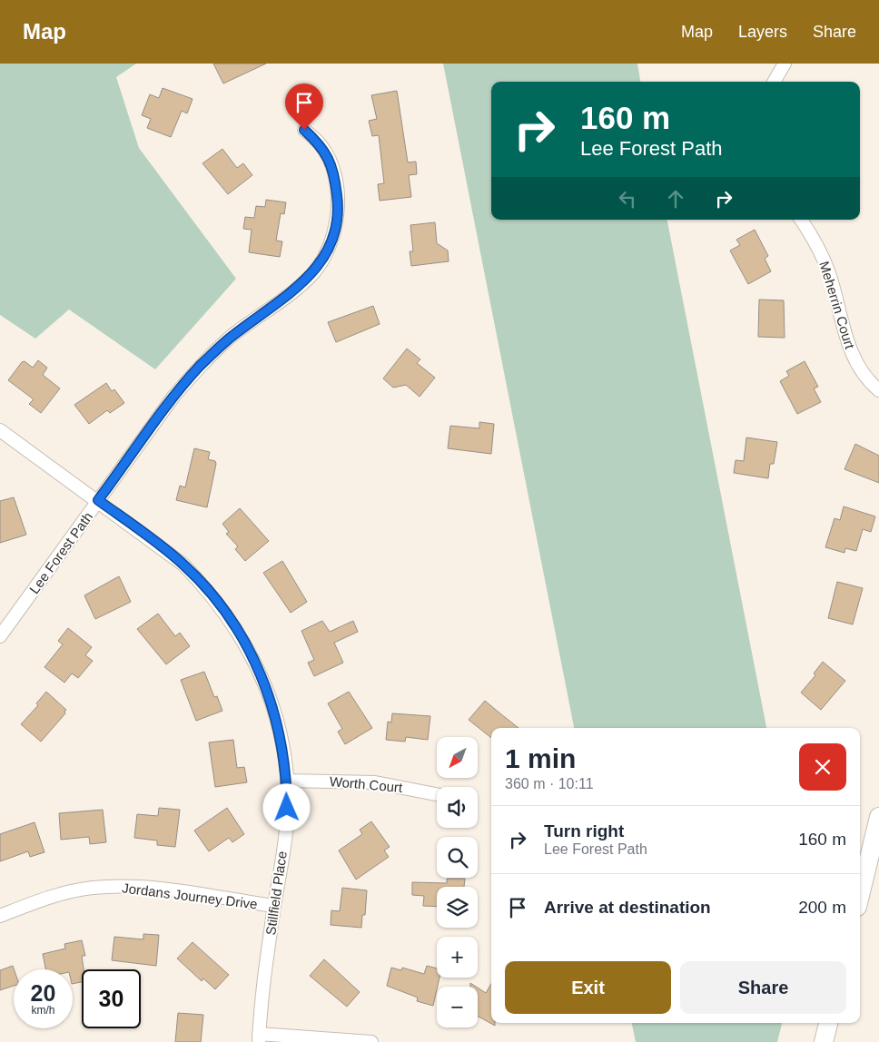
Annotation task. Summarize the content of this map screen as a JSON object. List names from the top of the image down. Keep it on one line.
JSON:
{"streets":{"street":["Meherrin Court","Lee Forest Path","Worth Court","Stillfield Place","Jordans Journey Drive"]},"crossings":[["Lee Forest Path","Stillfield Place"],["Worth Court","Stillfield Place"],["Stillfield Place","Jordans Journey Drive"]],"north":"bottom left","page":{"header":"Map","nav":["Map","Layers","Share"],"turn":["160 m","Lee Forest Path"],"heading":["1 min","360 m · 10:11"],"map_buttons":["+","−"],"list":[{"name":"Turn right","note":"Lee Forest Path","value":"160 m"},{"name":"Arrive at destination","value":"200 m"}],"buttons":["Exit","Share"],"speed":"20 km/h","limit":"30"}}
